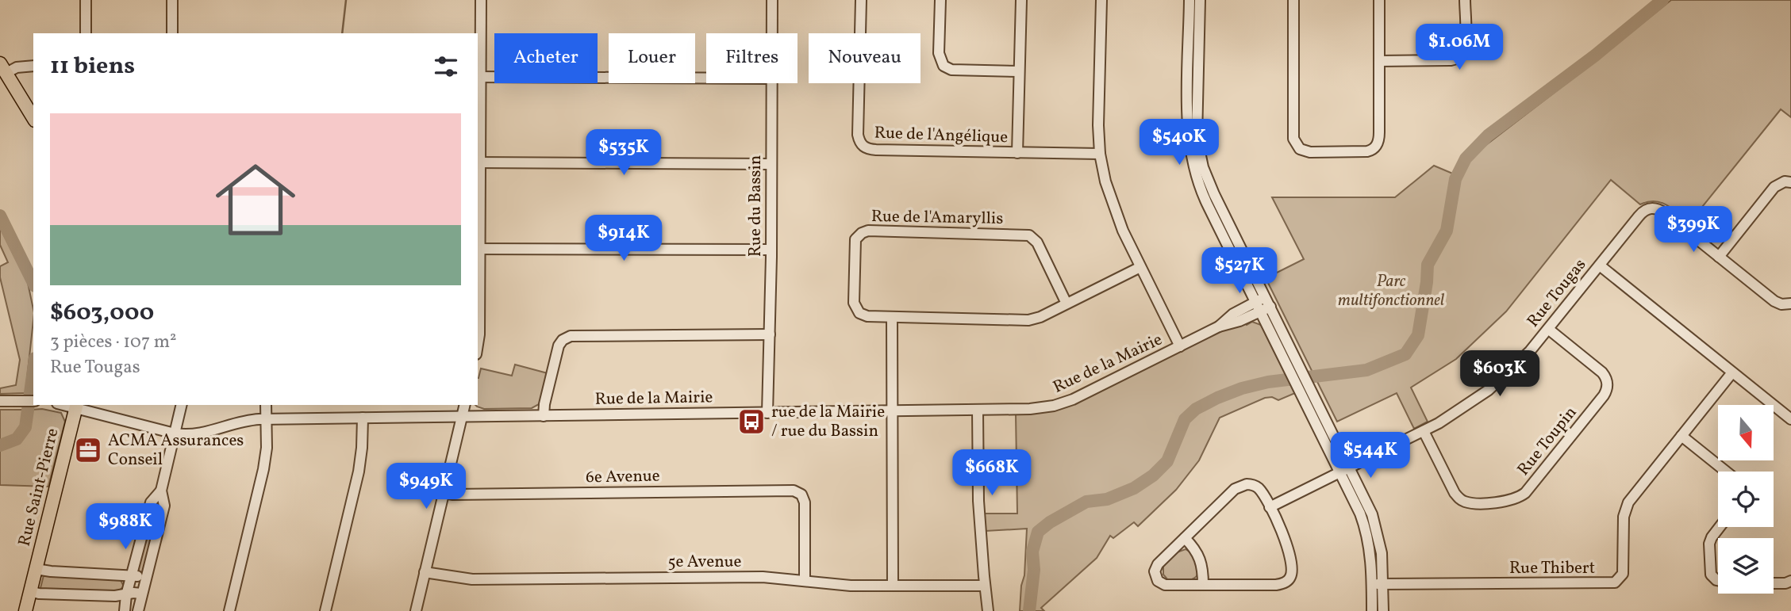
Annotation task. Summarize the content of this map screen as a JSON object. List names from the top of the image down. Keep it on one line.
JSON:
{"streets":{"main road":["Rue Saint-Pierre"],"street":["Rue de l'Angélique","Rue du Bassin","Rue de l'Amaryllis","Rue Tougas","Rue de la Mairie","Rue Toupin","6e Avenue","5e Avenue","Rue Thibert"]},"crossings":[["Rue du Bassin","Rue de la Mairie"],["Rue Tougas","Rue Toupin"],["Rue de la Mairie","Rue Saint-Pierre"],["6e Avenue","5e Avenue"]],"parks":["Parc multifonctionnel"],"places":{"bus stop":["rue de la Mairie / rue du Bassin"],"office":["ACMA Assurances Conseil"]},"north":"bottom","page":{"price":["$1.06M","$540K","$535K","$399K","$914K","$527K","$603K","$544K","$668K","$949K","$988K"],"chip":["Acheter","Louer","Filtres","Nouveau"],"heading":"11 biens","list":[{"name":"$603,000","note":"3 pièces · 107 m² · Rue Tougas"}]}}
